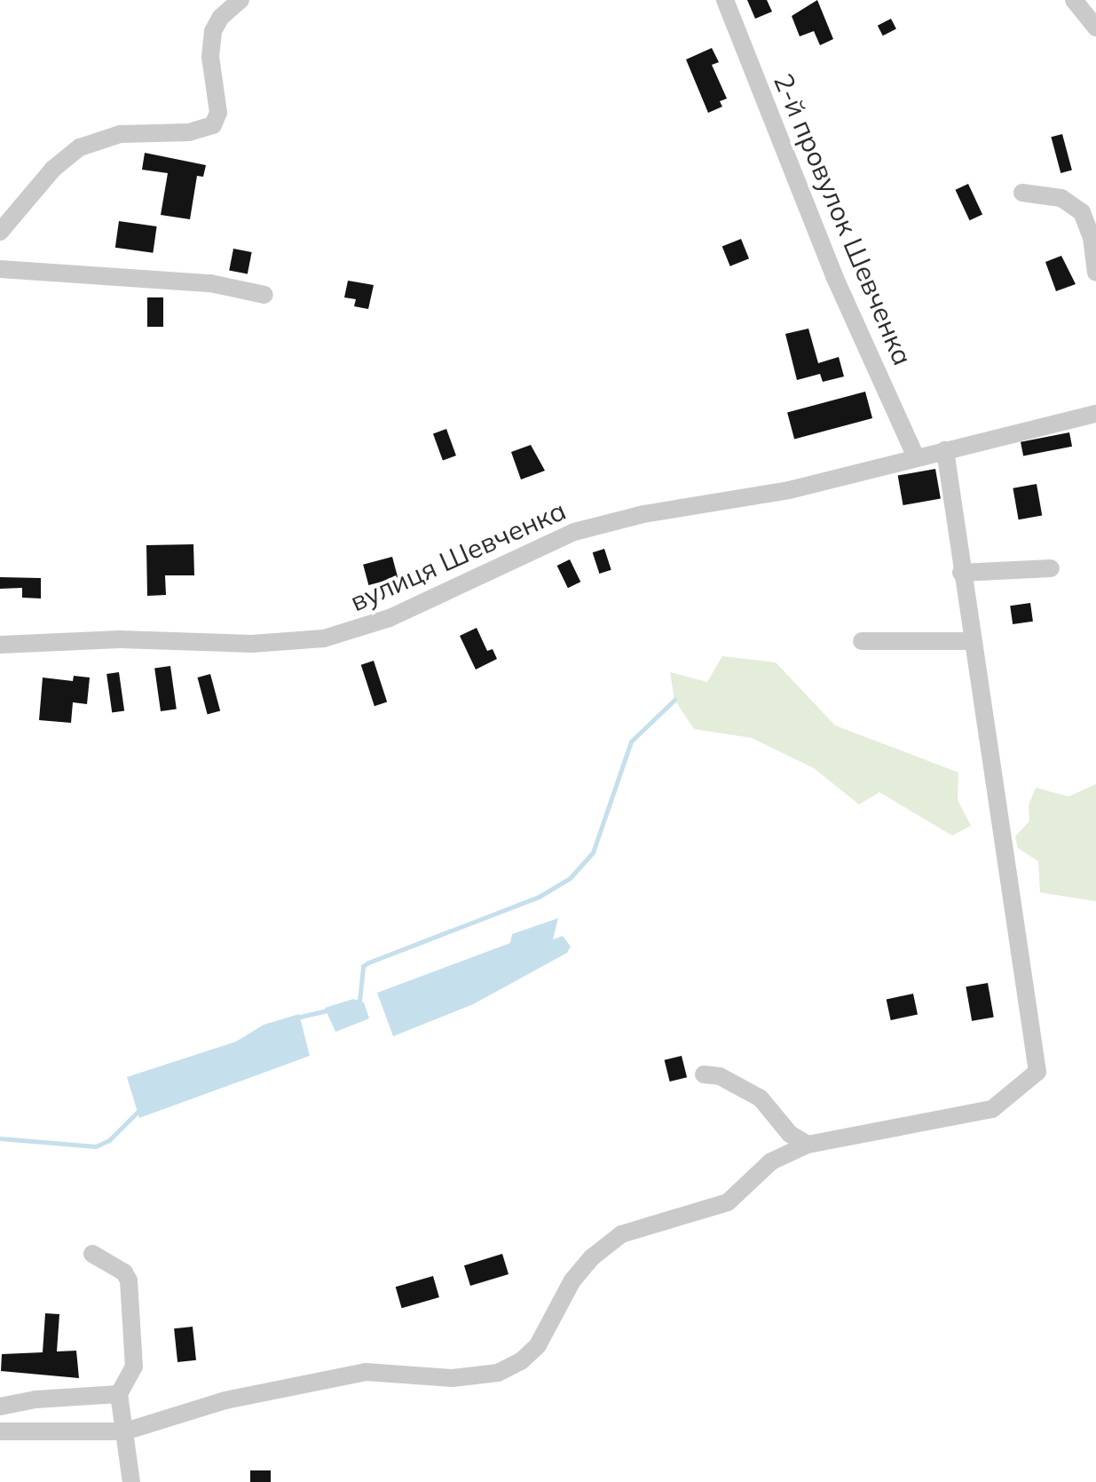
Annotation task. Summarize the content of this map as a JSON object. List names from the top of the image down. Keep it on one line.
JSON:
{"streets":{"street":["2-й провулок Шевченка","вулиця Шевченка"]},"crossings":[["2-й провулок Шевченка","вулиця Шевченка"]]}
